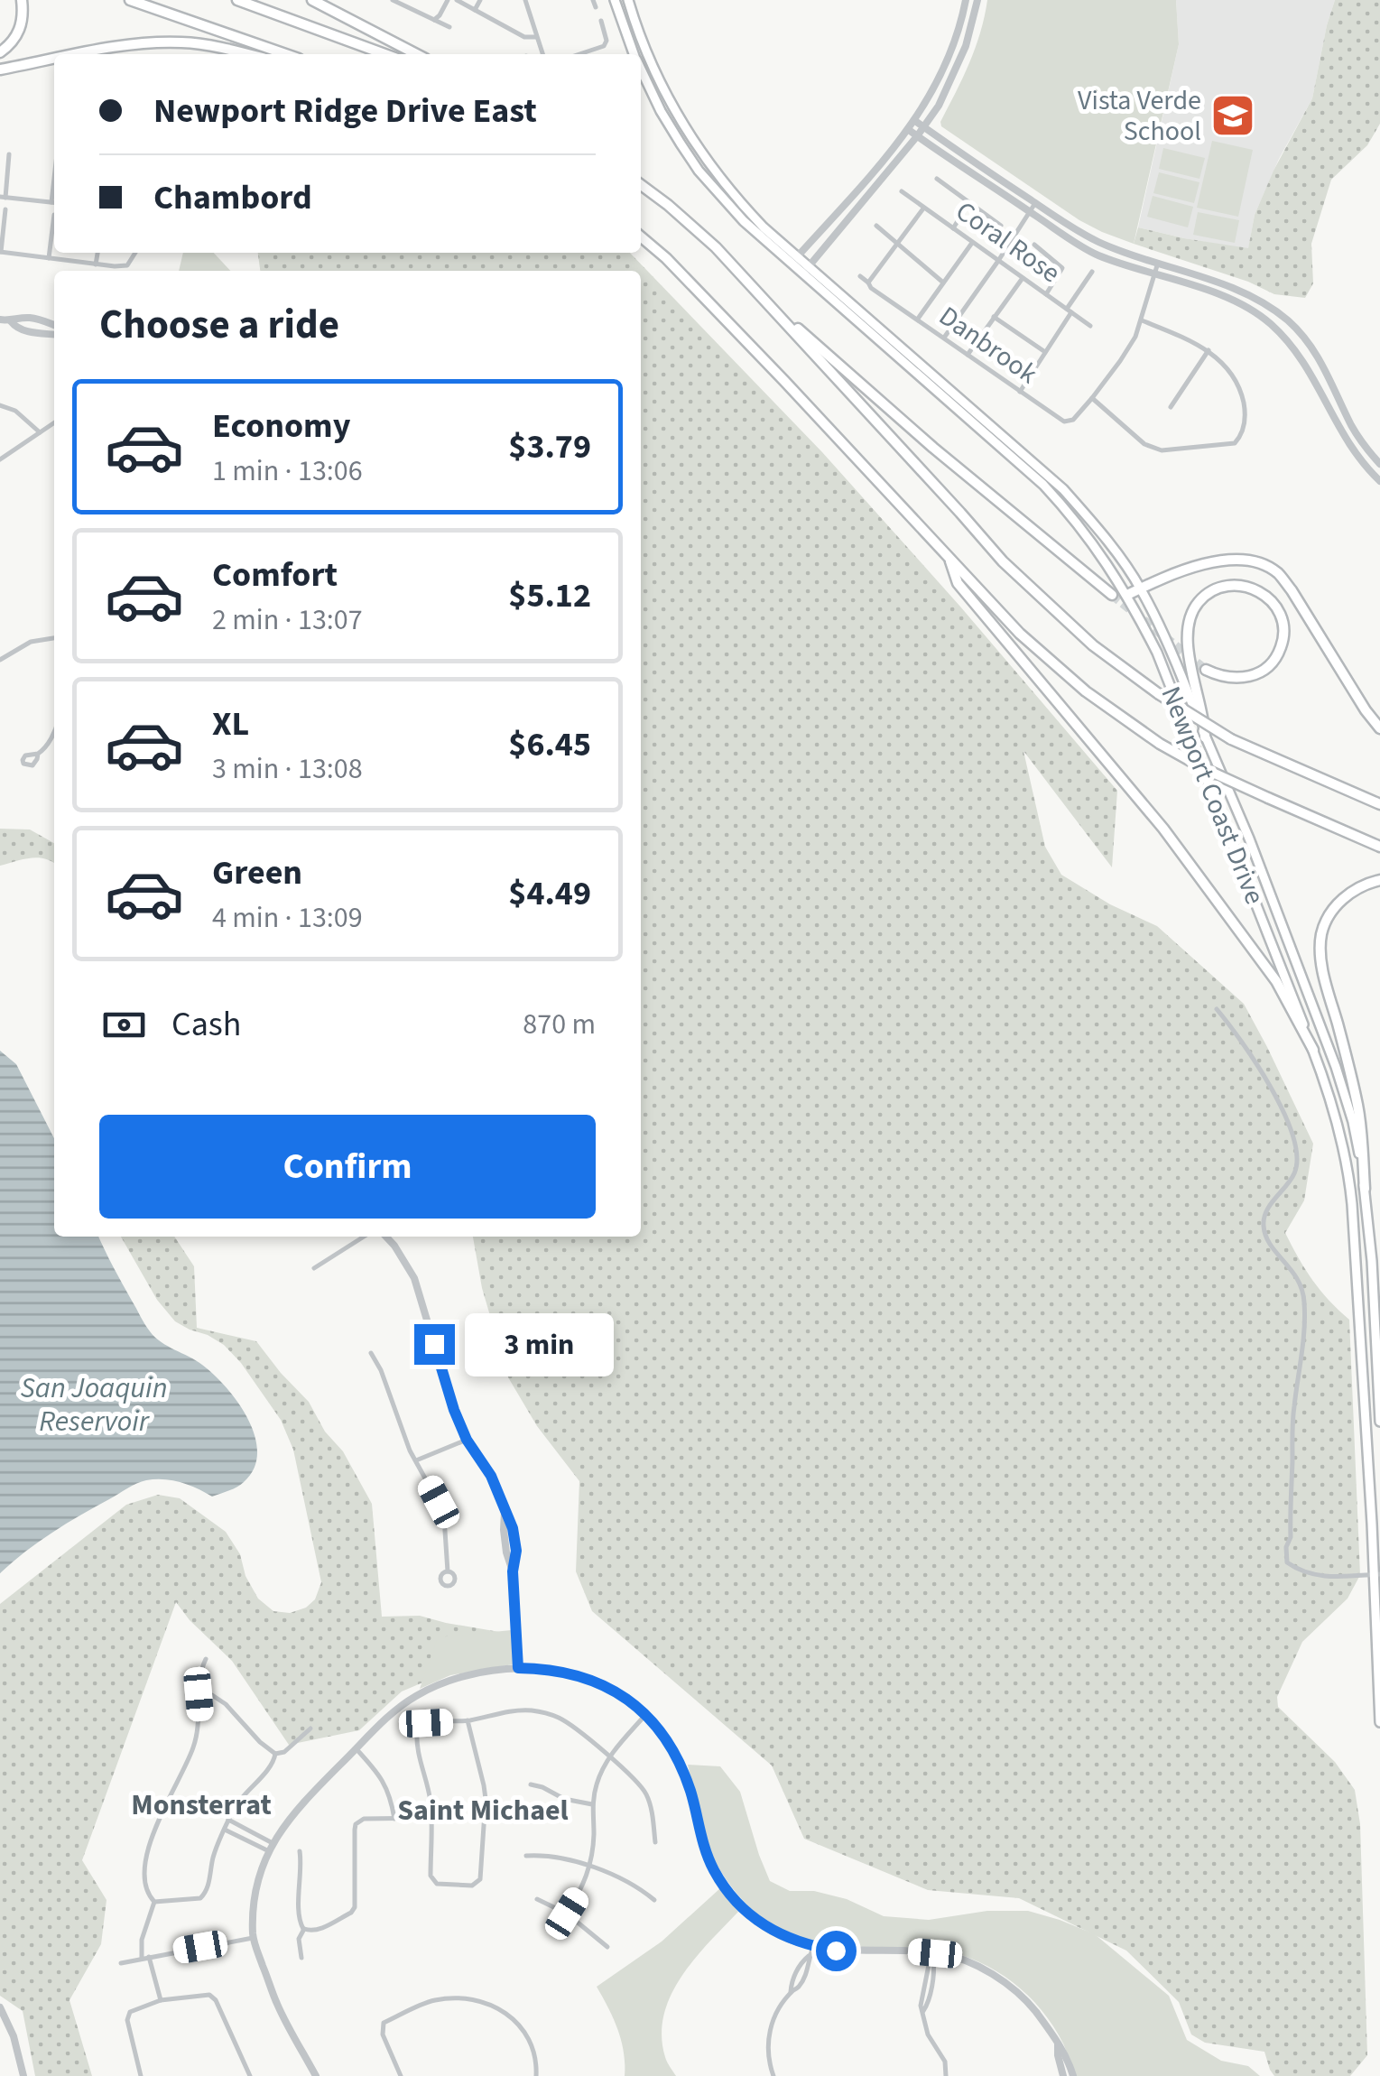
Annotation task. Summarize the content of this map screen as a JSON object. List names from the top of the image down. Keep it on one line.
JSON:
{"streets":{"main road":["Newport Coast Drive"],"street":["Coral Rose","Danbrook"]},"districts":["Monsterrat","Saint Michael"],"water":["San Joaquin Reservoir"],"places":{"school or university":["Vista Verde School"]},"page":{"banner":["Newport Ridge Drive East","Chambord"],"heading":"Choose a ride","list":[{"name":"Economy","note":"1 min · 13:06","value":"$3.79"},{"name":"Comfort","note":"2 min · 13:07","value":"$5.12"},{"name":"XL","note":"3 min · 13:08","value":"$6.45"},{"name":"Green","note":"4 min · 13:09","value":"$4.49"}],"pay":["Cash","870 m"],"buttons":"Confirm","bubble":"3 min"}}
